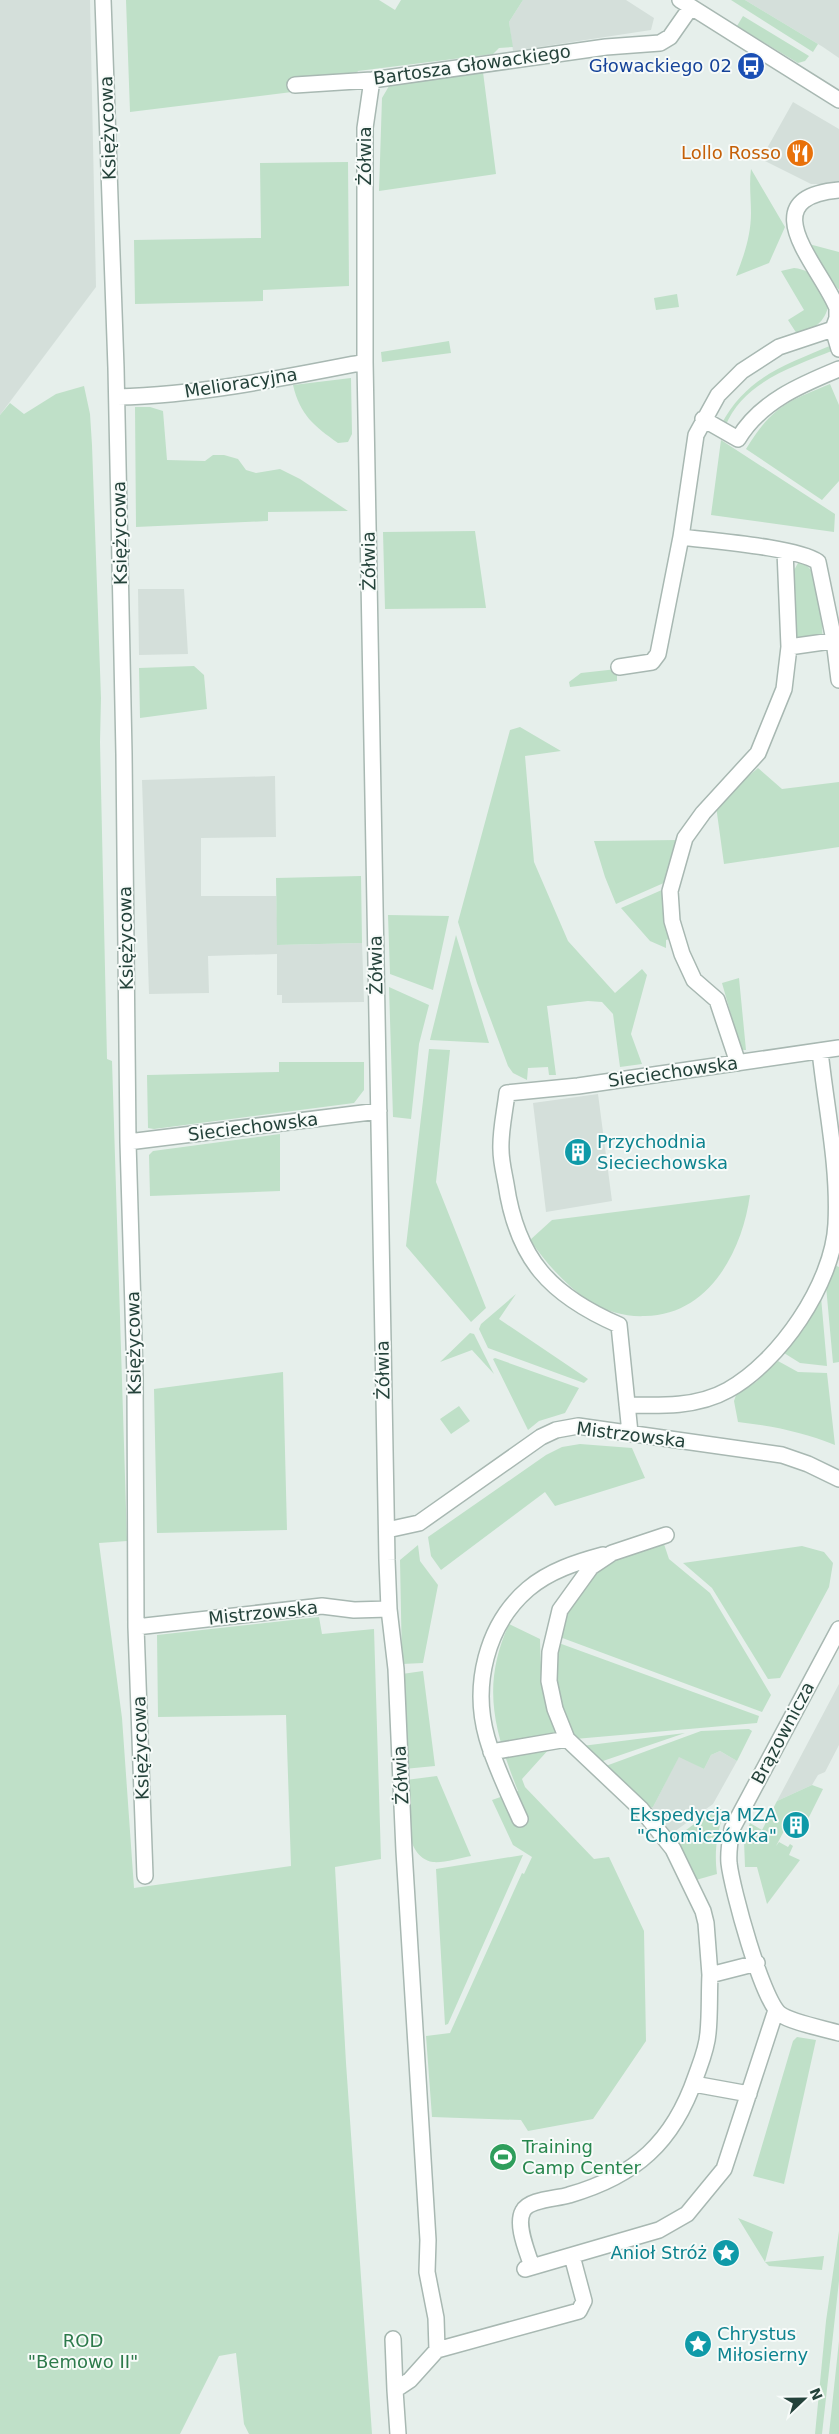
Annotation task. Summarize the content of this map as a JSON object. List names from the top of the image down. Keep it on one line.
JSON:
{"streets":{"street":["Bartosza Głowackiego","Księżycowa","Żółwia","Melioracyjna","Sieciechowska","Mistrzowska","Brązownicza"]},"crossings":[["Bartosza Głowackiego","Żółwia"],["Księżycowa","Melioracyjna"],["Księżycowa","Sieciechowska"],["Księżycowa","Mistrzowska"],["Żółwia","Melioracyjna"],["Żółwia","Sieciechowska"],["Żółwia","Mistrzowska"]],"parks":["ROD \"Bemowo II\""],"places":{"bus stop":["Głowackiego 02"],"restaurant":["Lollo Rosso"],"building":["Przychodnia Sieciechowska","Ekspedycja MZA \"Chomiczówka\""],"sports":["Training Camp Center"],"place":["Anioł Stróż","Chrystus Miłosierny"]},"north":"right"}
